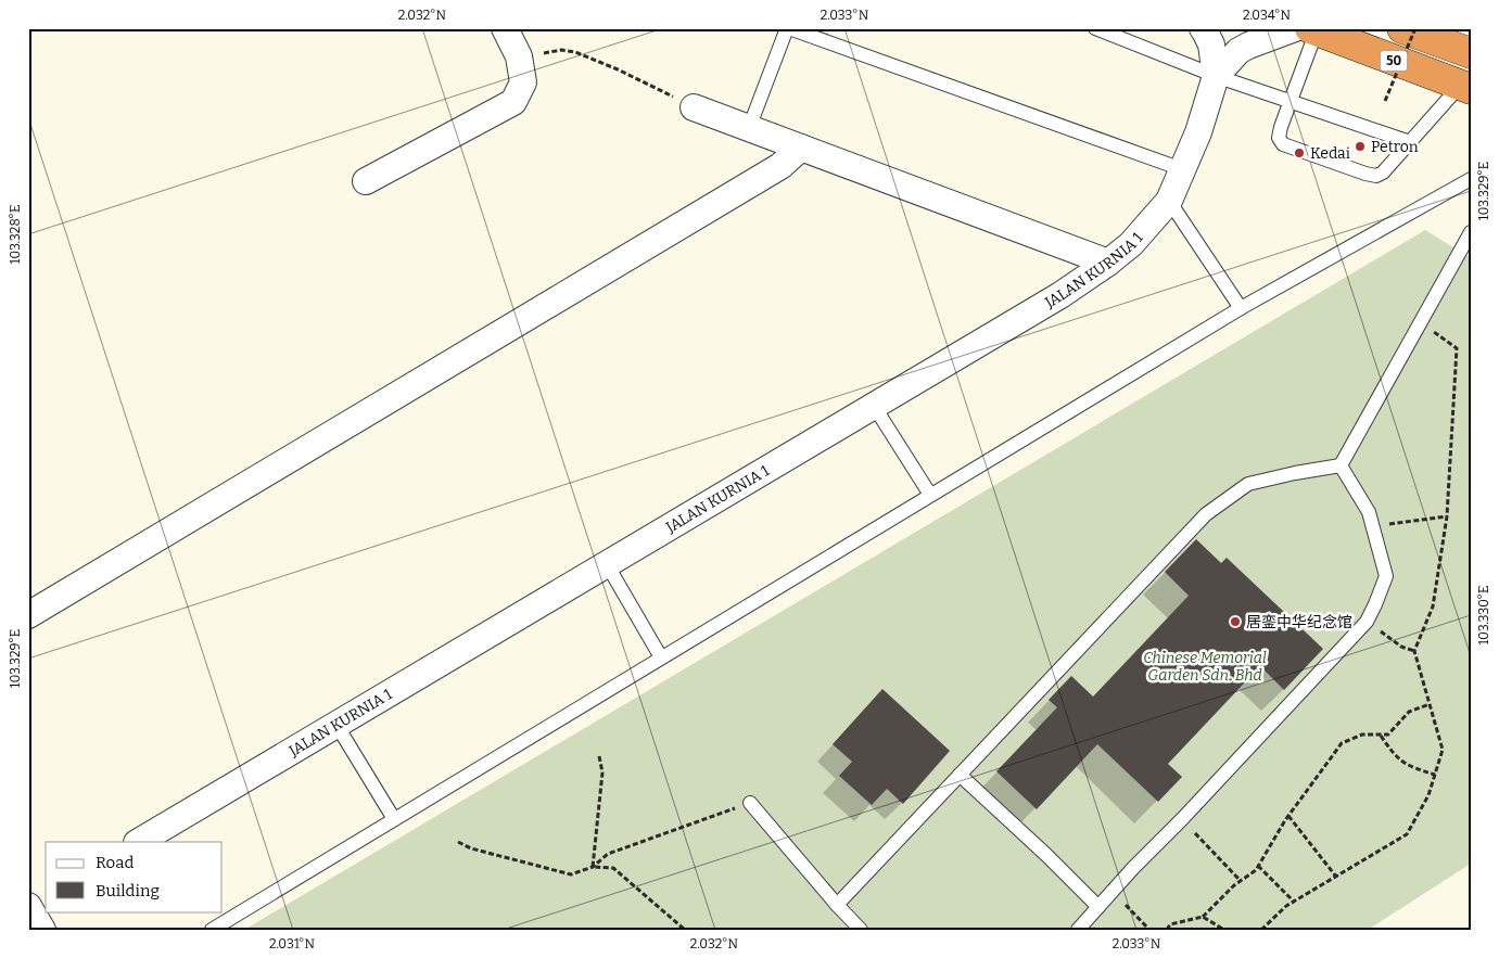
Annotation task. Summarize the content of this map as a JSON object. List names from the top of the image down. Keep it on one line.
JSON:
{"streets":{"highway":["50"],"street":["JALAN KURNIA 1"]},"parks":["Chinese Memorial Garden Sdn. Bhd"],"places":["Petron","Kedai","居銮中华纪念馆"],"legend":["Road","Building"],"coordinates":["2.032°N","2.033°N","2.034°N","103.329°E","103.328°E","103.330°E","2.031°N"]}
